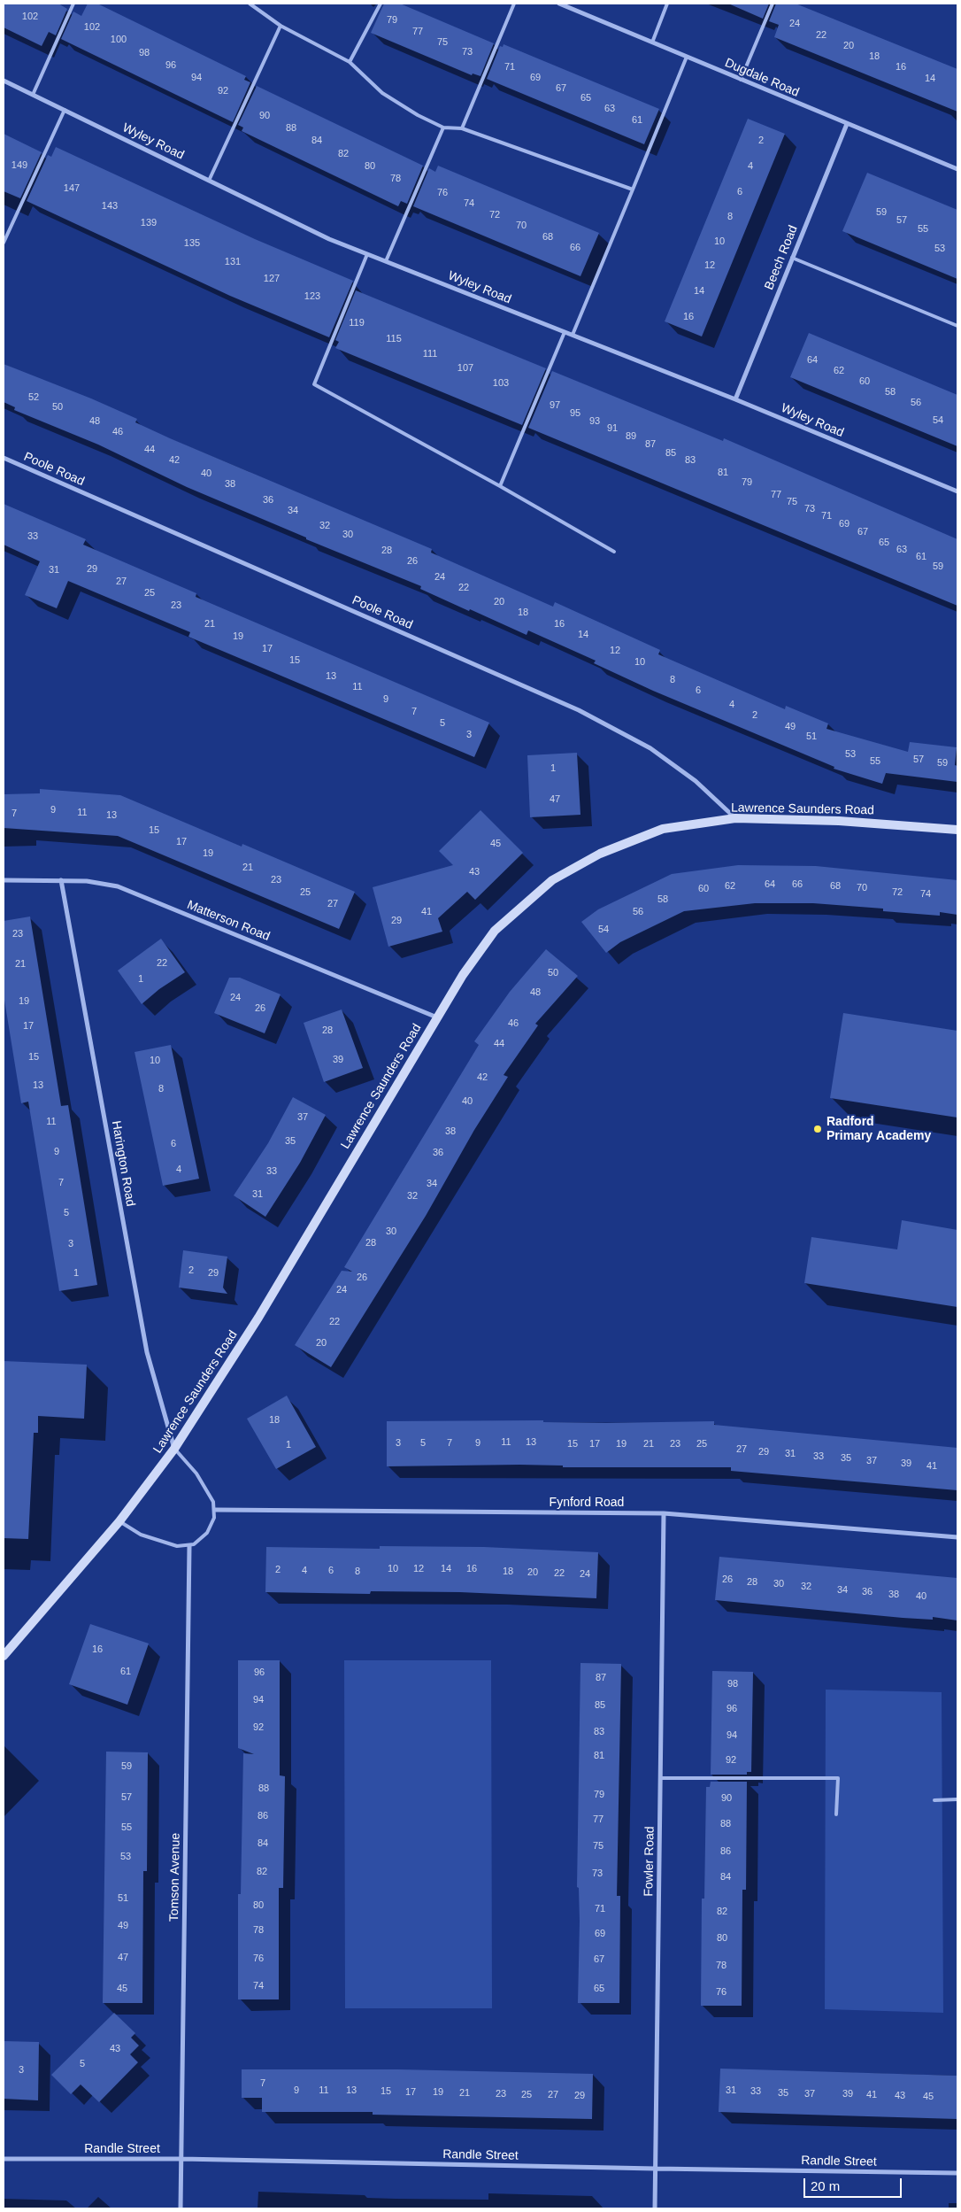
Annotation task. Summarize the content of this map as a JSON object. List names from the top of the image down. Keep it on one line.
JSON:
{"streets":{"street":["Dugdale Road","Wyley Road","Beech Road","Poole Road","Lawrence Saunders Road","Matterson Road","Harington Road","Fynford Road","Fowler Road","Tomson Avenue","Randle Street"]},"crossings":[["Dugdale Road","Beech Road"],["Wyley Road","Beech Road"],["Poole Road","Lawrence Saunders Road"],["Lawrence Saunders Road","Matterson Road"],["Lawrence Saunders Road","Harington Road"],["Matterson Road","Harington Road"],["Fynford Road","Fowler Road"],["Fowler Road","Randle Street"],["Tomson Avenue","Randle Street"]],"places":["Radford Primary Academy"],"house_numbers":["102","79","24","102","77","22","100","75","20","73","98","18","96","71","16","94","69","14","67","92","65","63","90","61","88","84","2","82","149","80","4","78","147","6","76","74","143","59","72","8","57","139","70","55","68","10","135","66","53","131","12","127","14","123","16","119","115","111","64","107","62","60","103","58","52","56","97","50","95","54","48","93","91","46","89","87","44","85","42","83","81","40","79","38","77","36","75","73","34","71","69","32","67","30","33","65","63","28","61","26","59","29","31","24","27","22","25","20","23","18","21","16","14","19","17","12","15","10","13","8","11","6","9","4","7","2","5","49","3","51","53","57","55","59","1","47","9","11","7","13","15","17","45","19","21","43","23","64","66","62","68","70","60","25","72","74","58","27","41","56","29","54","23","22","21","50","1","48","24","19","26","46","17","28","44","15","39","10","42","13","8","40","37","11","38","35","6","9","36","4","33","7","34","31","32","5","30","28","3","2","1","29","26","24","22","20","18","11","13","3","5","7","9","15","17","19","21","23","25","1","27","29","31","33","35","37","39","41","10","12","14","16","2","4","6","8","18","20","22","24","26","28","30","32","34","36","38","40","16","61","96","87","98","94","85","96","92","83","94","81","92","59","88","79","57","90","86","77","88","55","84","75","86","53","82","73","84","51","80","71","82","49","78","69","80","47","76","67","78","74","45","65","76","43","5","3","7","9","11","13","31","15","33","17","19","21","35","23","37","39","25","27","41","29","43","45"],"scale_bar":"20 m"}
